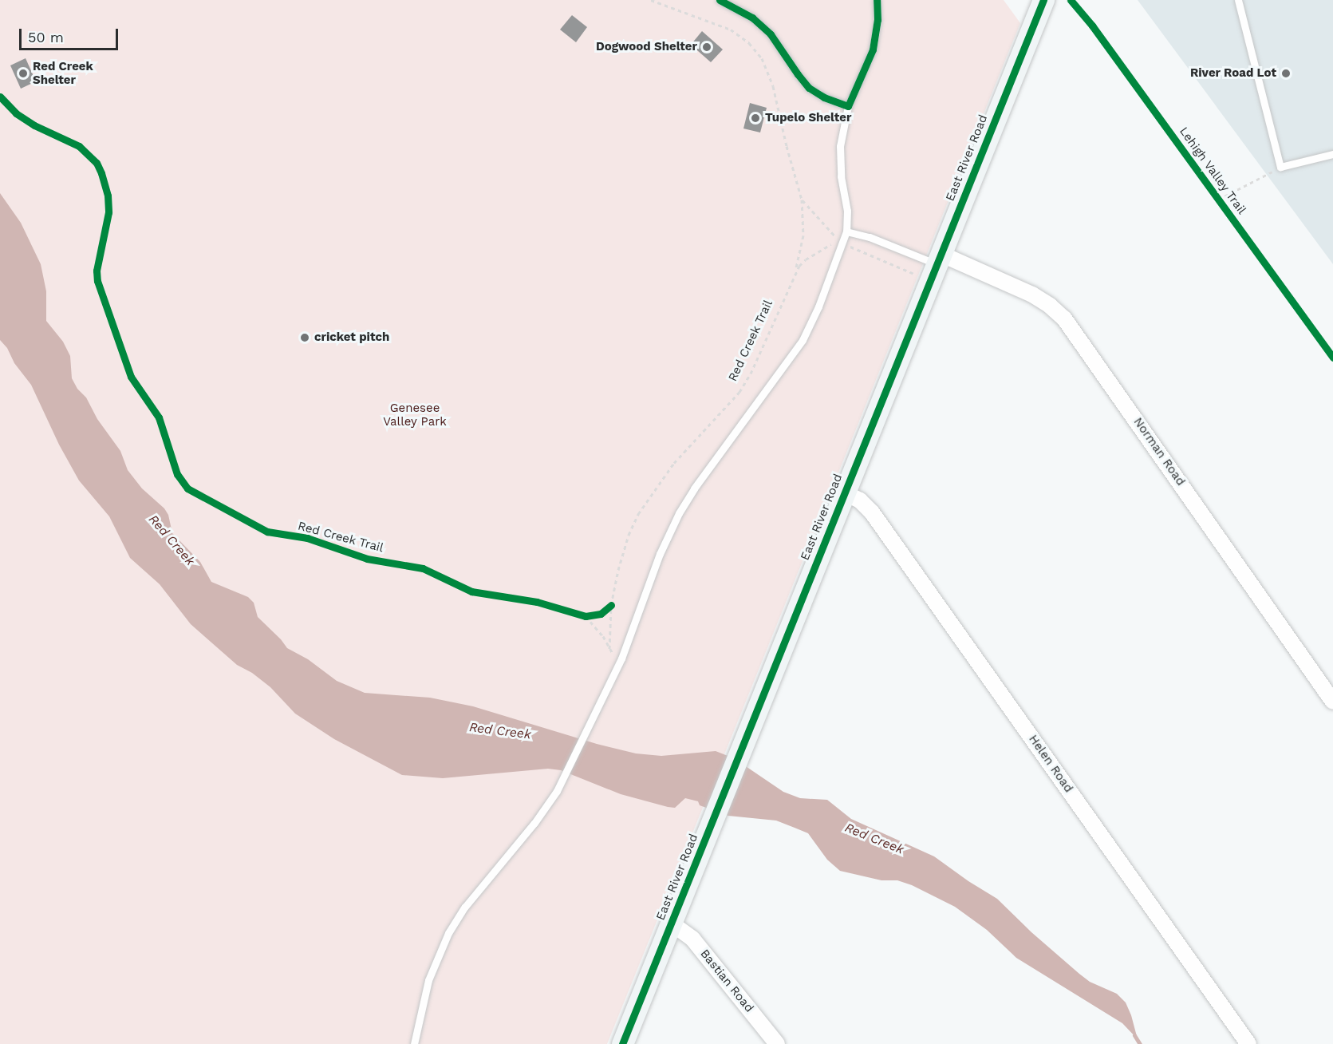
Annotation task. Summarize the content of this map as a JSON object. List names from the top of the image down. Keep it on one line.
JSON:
{"streets":{"street":["East River Road","Norman Road","Helen Road","Bastian Road"],"cycle path":["Lehigh Valley Trail","Red Creek Trail"]},"crossings":[["East River Road","Norman Road"],["East River Road","Helen Road"],["East River Road","Bastian Road"]],"water":["Red Creek"],"parks":["Genesee Valley Park"],"places":["Dogwood Shelter","Red Creek Shelter","River Road Lot","Tupelo Shelter","cricket pitch"],"scale_bar":"50 m"}
